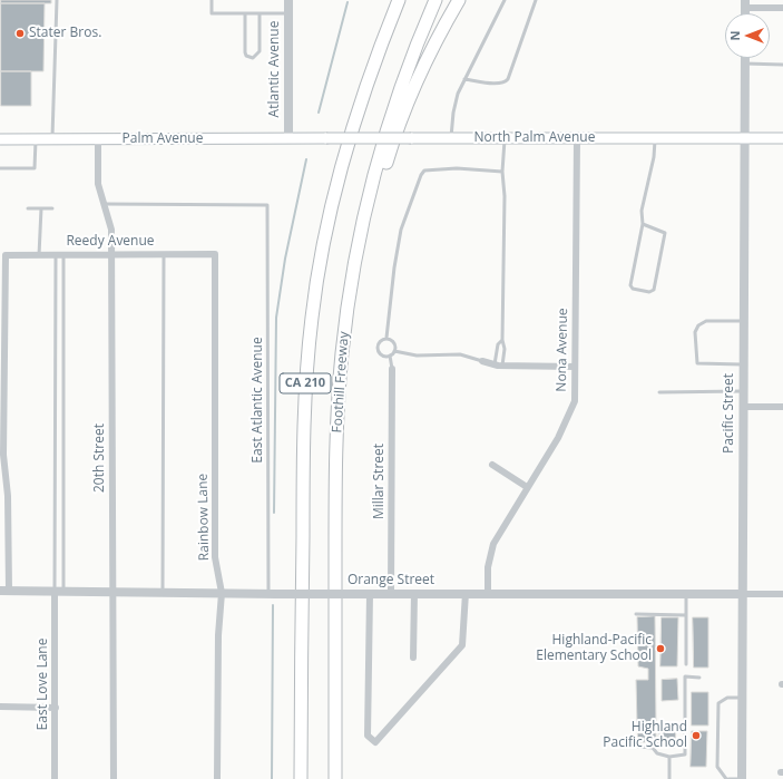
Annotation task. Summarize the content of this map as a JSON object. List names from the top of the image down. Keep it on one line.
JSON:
{"streets":{"highway":["Foothill Freeway","CA 210"],"main road":["North Palm Avenue","Palm Avenue"],"street":["Atlantic Avenue","Reedy Avenue","Nona Avenue","Pacific Street","20th Street","Millar Street","Rainbow Lane","Orange Street","East Love Lane"],"lane":["East Atlantic Avenue"]},"crossings":[["Atlantic Avenue","Palm Avenue"],["North Palm Avenue","Palm Avenue"],["North Palm Avenue","Nona Avenue"],["North Palm Avenue","Pacific Street"],["Palm Avenue","20th Street"],["Reedy Avenue","20th Street"],["Reedy Avenue","Rainbow Lane"],["Nona Avenue","Orange Street"],["East Atlantic Avenue","20th Street"],["East Atlantic Avenue","Orange Street"],["Pacific Street","Orange Street"],["20th Street","Orange Street"],["Millar Street","Orange Street"],["Rainbow Lane","Orange Street"],["Orange Street","East Love Lane"]],"places":["Stater Bros.","Highland-Pacific Elementary School","Highland Pacific School"],"north":"left"}
